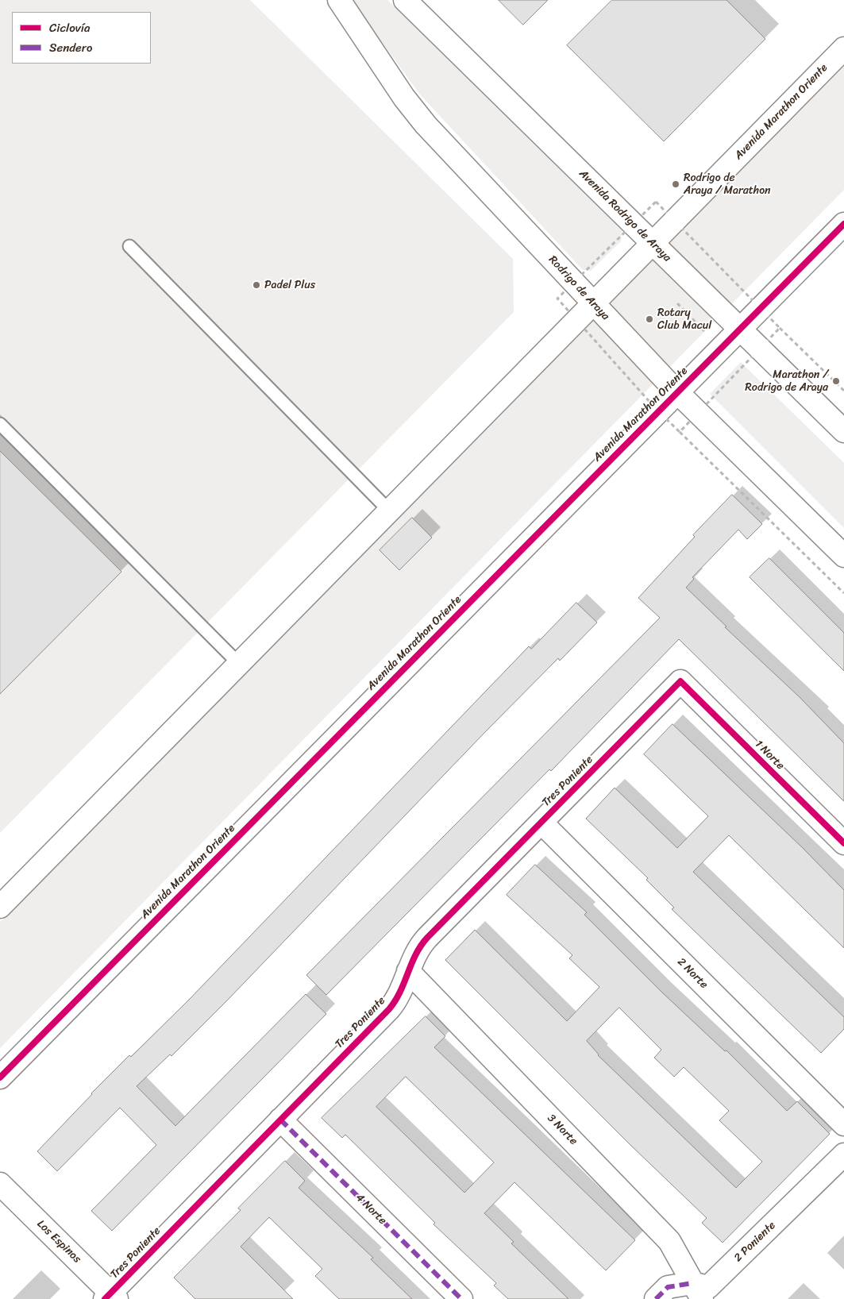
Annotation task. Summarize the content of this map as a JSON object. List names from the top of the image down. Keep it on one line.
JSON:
{"streets":{"street":["Avenida Marathon Oriente","Avenida Rodrigo de Araya","Rodrigo de Araya","1 Norte","Tres Poniente","2 Norte","3 Norte","4 Norte","Los Espinos","2 Poniente"]},"crossings":[["Avenida Marathon Oriente","Avenida Rodrigo de Araya"],["Avenida Marathon Oriente","Rodrigo de Araya"],["1 Norte","Tres Poniente"],["Tres Poniente","2 Norte"],["Tres Poniente","3 Norte"],["Tres Poniente","4 Norte"],["Tres Poniente","Los Espinos"],["3 Norte","2 Poniente"]],"places":["Rodrigo de Araya / Marathon","Padel Plus","Rotary Club Macul","Marathon / Rodrigo de Araya"],"legend":["Ciclovía","Sendero"]}
